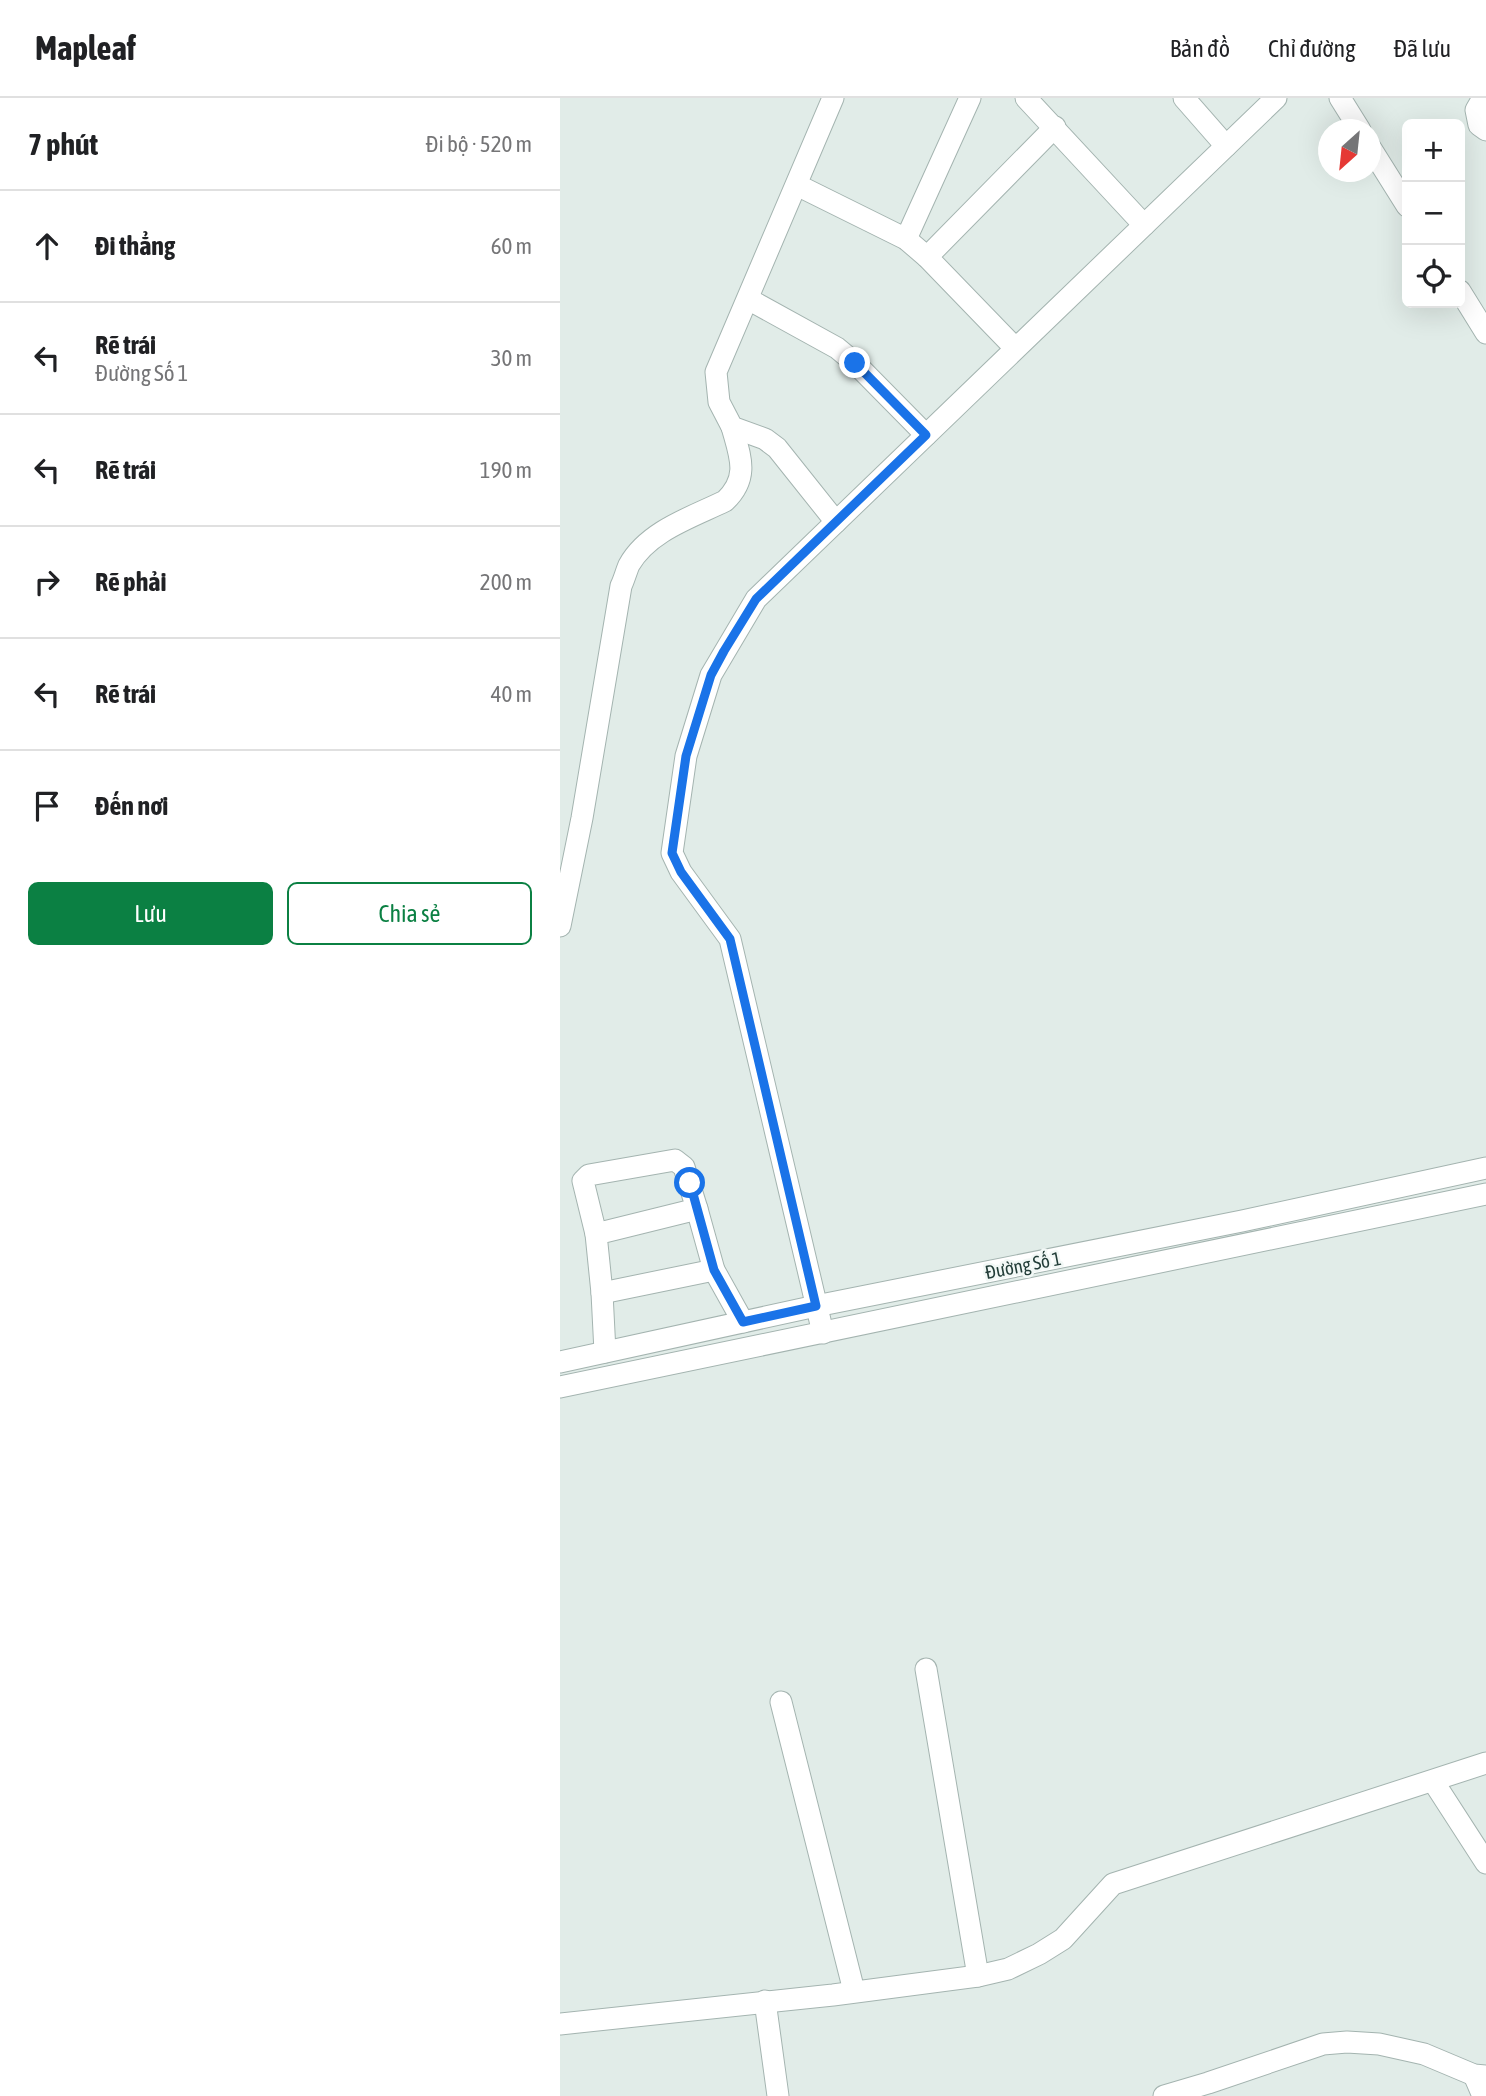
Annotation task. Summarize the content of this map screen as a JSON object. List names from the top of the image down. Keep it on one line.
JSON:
{"streets":{"street":["Đường Số 1"]},"north":"bottom left","page":{"header":"Mapleaf","nav":["Bản đồ","Chỉ đường","Đã lưu"],"heading":["7 phút","Đi bộ · 520 m"],"map_buttons":["+","−"],"list":[["Đi thẳng","60 m"],["Rẽ trái","Đường Số 1","30 m"],["Rẽ trái","190 m"],["Rẽ phải","200 m"],["Rẽ trái","40 m"],"Đến nơi"],"buttons":["Lưu","Chia sẻ"]}}
